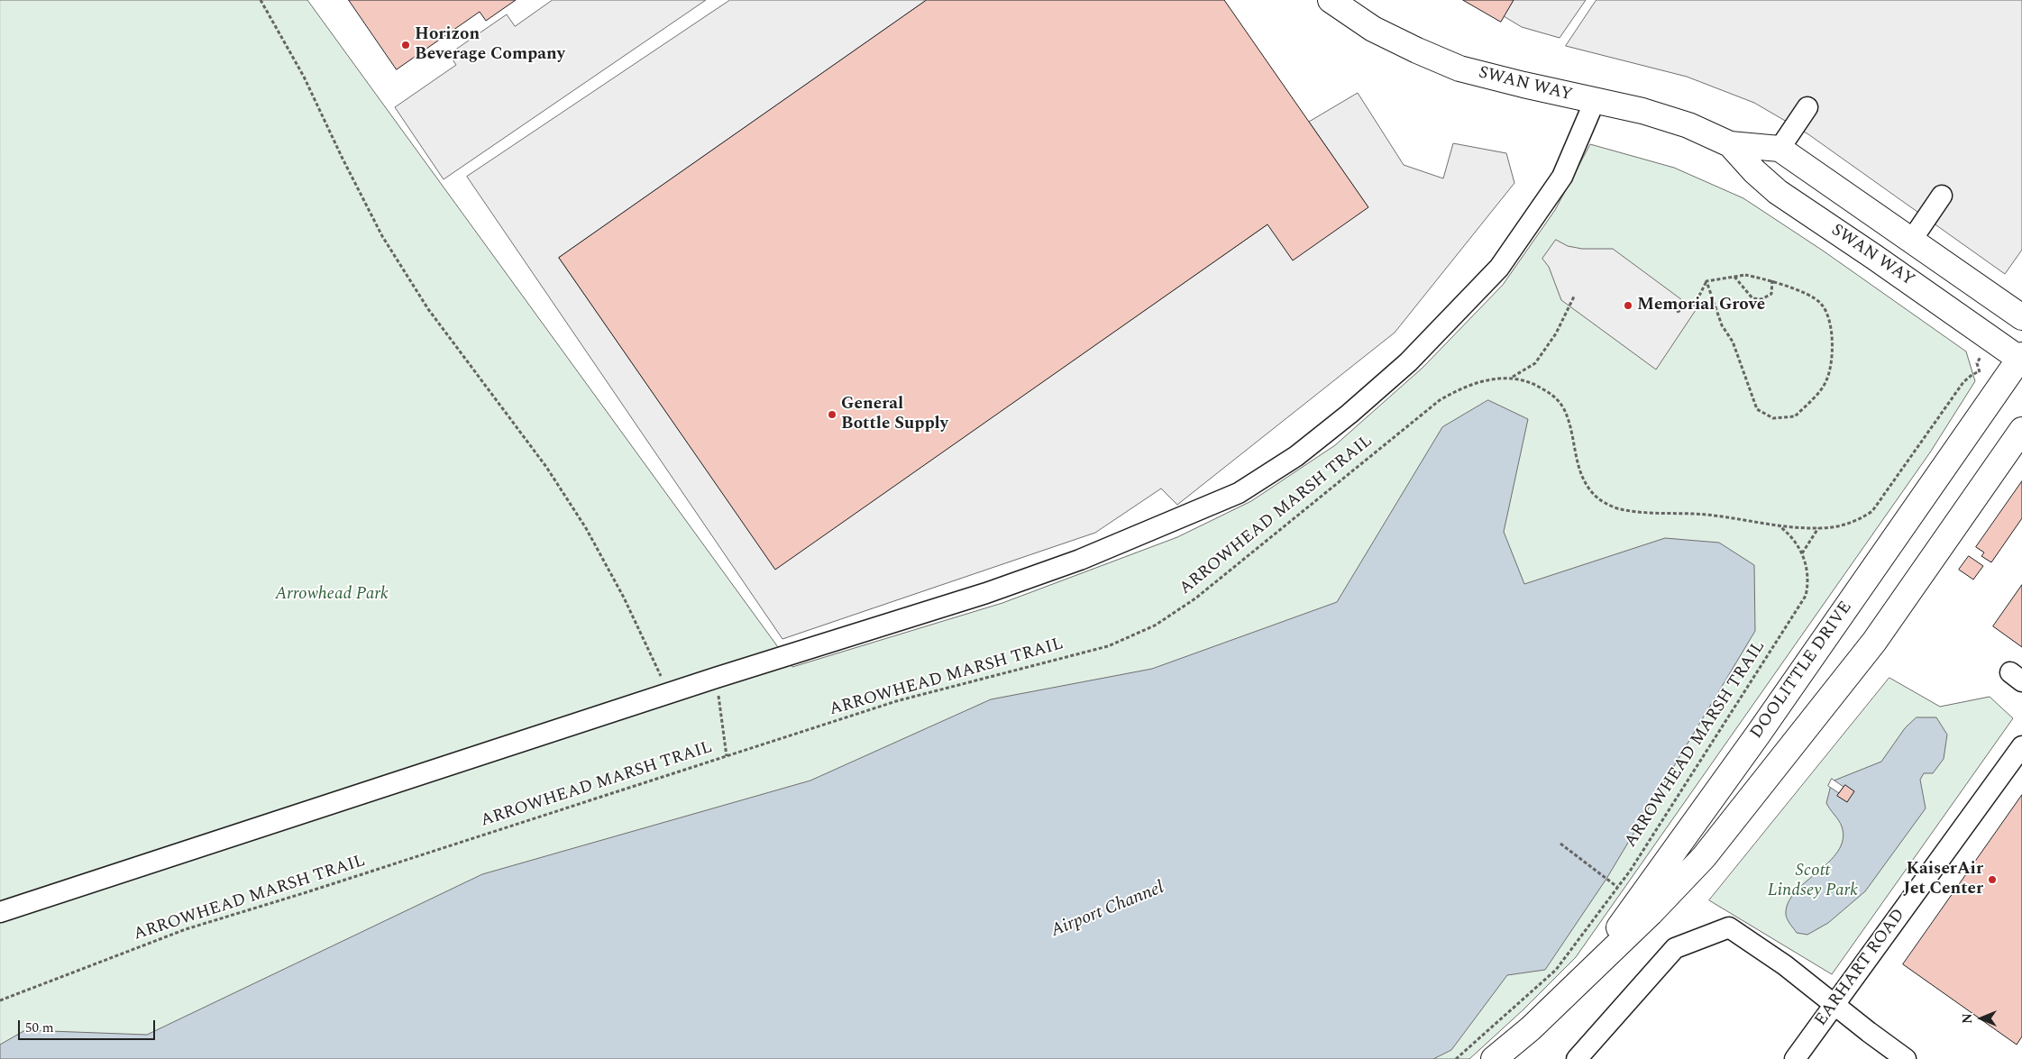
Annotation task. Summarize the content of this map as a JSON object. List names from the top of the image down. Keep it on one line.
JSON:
{"streets":{"main road":["SWAN WAY","DOOLITTLE DRIVE"],"street":["EARHART ROAD"],"path":["ARROWHEAD MARSH TRAIL"]},"crossings":[["SWAN WAY","DOOLITTLE DRIVE"]],"water":["Airport Channel"],"parks":["Arrowhead Park","Scott Lindsey Park"],"places":["Horizon Beverage Company","Memorial Grove","General Bottle Supply","KaiserAir Jet Center"],"scale_bar":"50 m","north":"left"}
